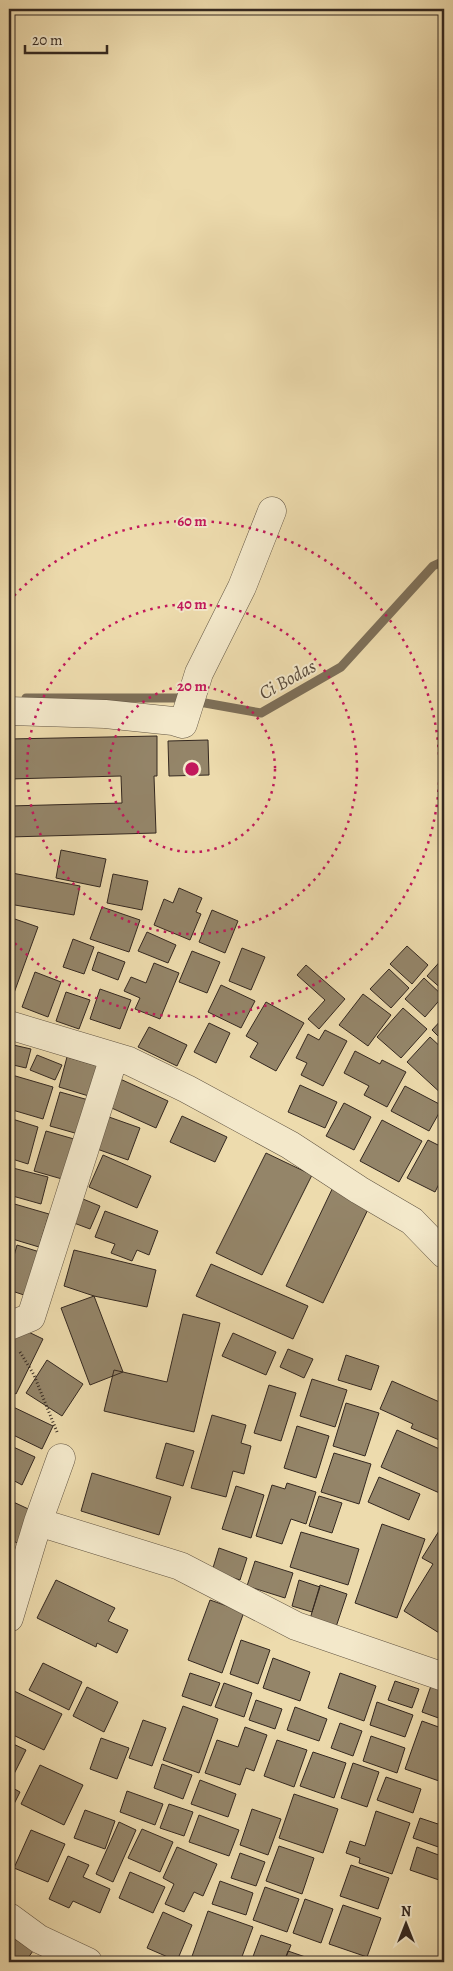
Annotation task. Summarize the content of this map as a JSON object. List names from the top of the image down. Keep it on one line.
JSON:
{"water":["Ci Bodas"],"scale_bar":"20 m","north":"top","rings":["60 m","40 m","20 m"]}
